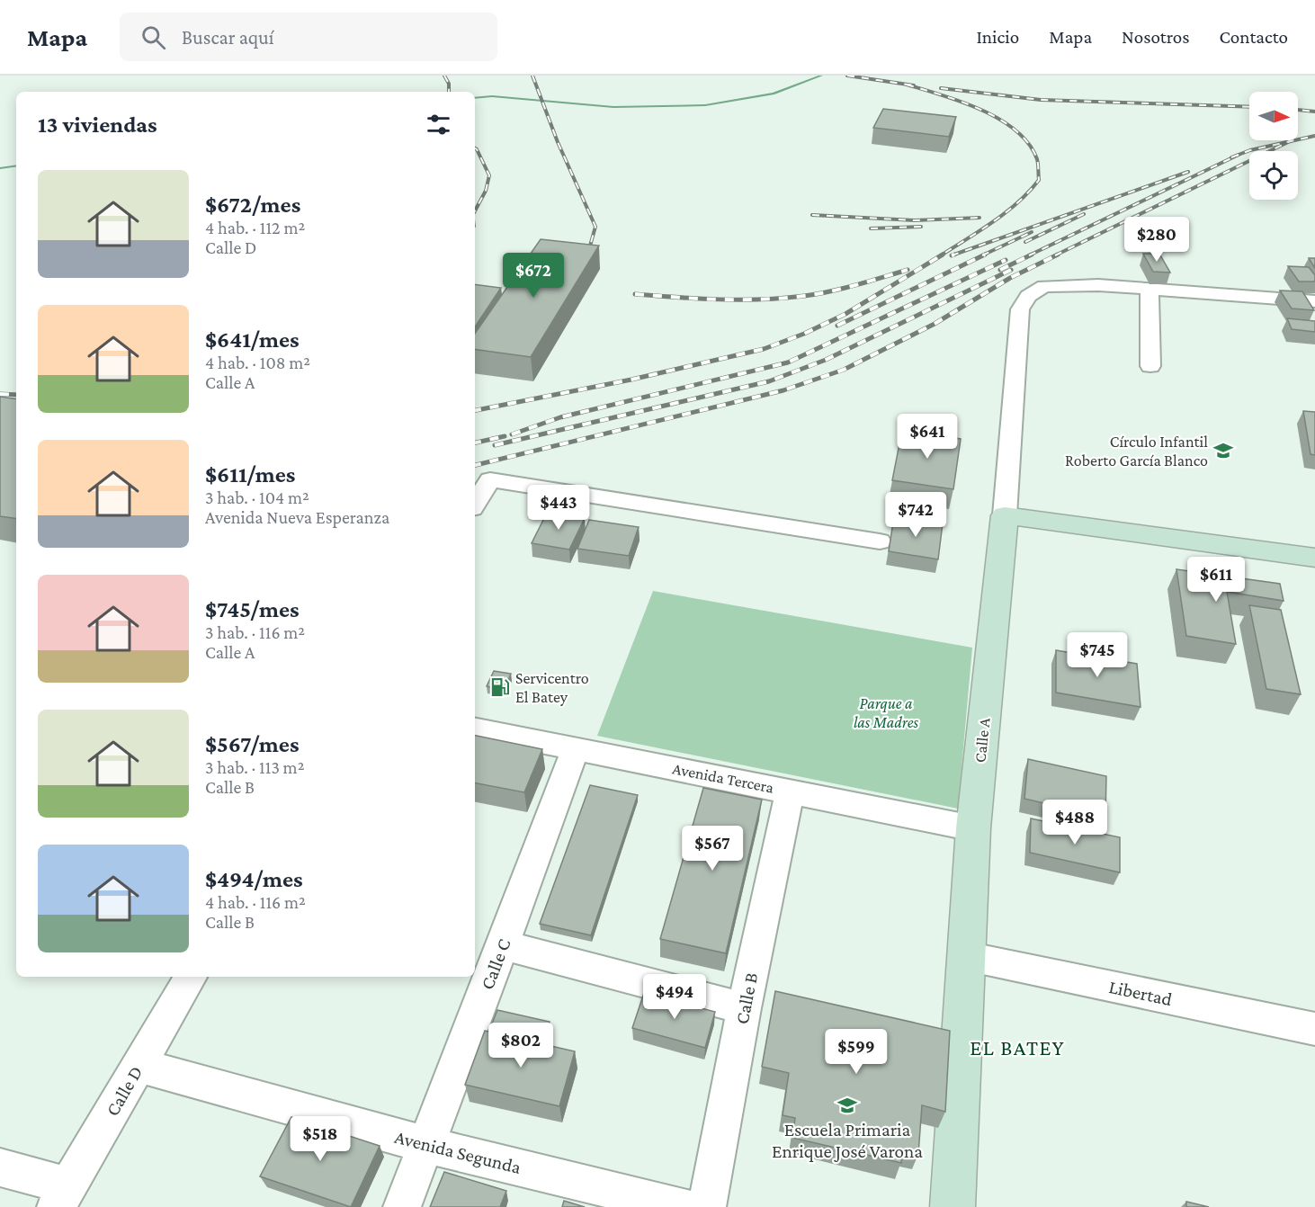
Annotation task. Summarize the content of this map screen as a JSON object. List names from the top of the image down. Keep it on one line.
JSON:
{"streets":{"street":["Calle A","Avenida Tercera","Calle C","Libertad","Calle B","Calle D","Avenida Segunda"]},"crossings":[["Calle A","Avenida Tercera"],["Calle A","Libertad"],["Avenida Tercera","Calle C"],["Avenida Tercera","Calle B"],["Calle C","Avenida Segunda"],["Calle D","Avenida Segunda"]],"districts":["EL BATEY"],"parks":["Parque a las Madres"],"places":{"school or university":["Círculo Infantil Roberto García Blanco","Escuela Primaria Enrique José Varona"],"fuel station":["Servicentro El Batey"]},"north":"right","page":{"header":"Mapa","search":"Buscar aquí","nav":["Inicio","Mapa","Nosotros","Contacto"],"heading":"13 viviendas","list":[{"name":"$672/mes","note":"4 hab. · 112 m² · Calle D"},{"name":"$641/mes","note":"4 hab. · 108 m² · Calle A"},{"name":"$611/mes","note":"3 hab. · 104 m² · Avenida Nueva Esperanza"},{"name":"$745/mes","note":"3 hab. · 116 m² · Calle A"},{"name":"$567/mes","note":"3 hab. · 113 m² · Calle B"},{"name":"$494/mes","note":"4 hab. · 116 m² · Calle B"}],"price":["$280","$672","$641","$443","$742","$611","$745","$488","$567","$494","$802","$599","$518"]}}
